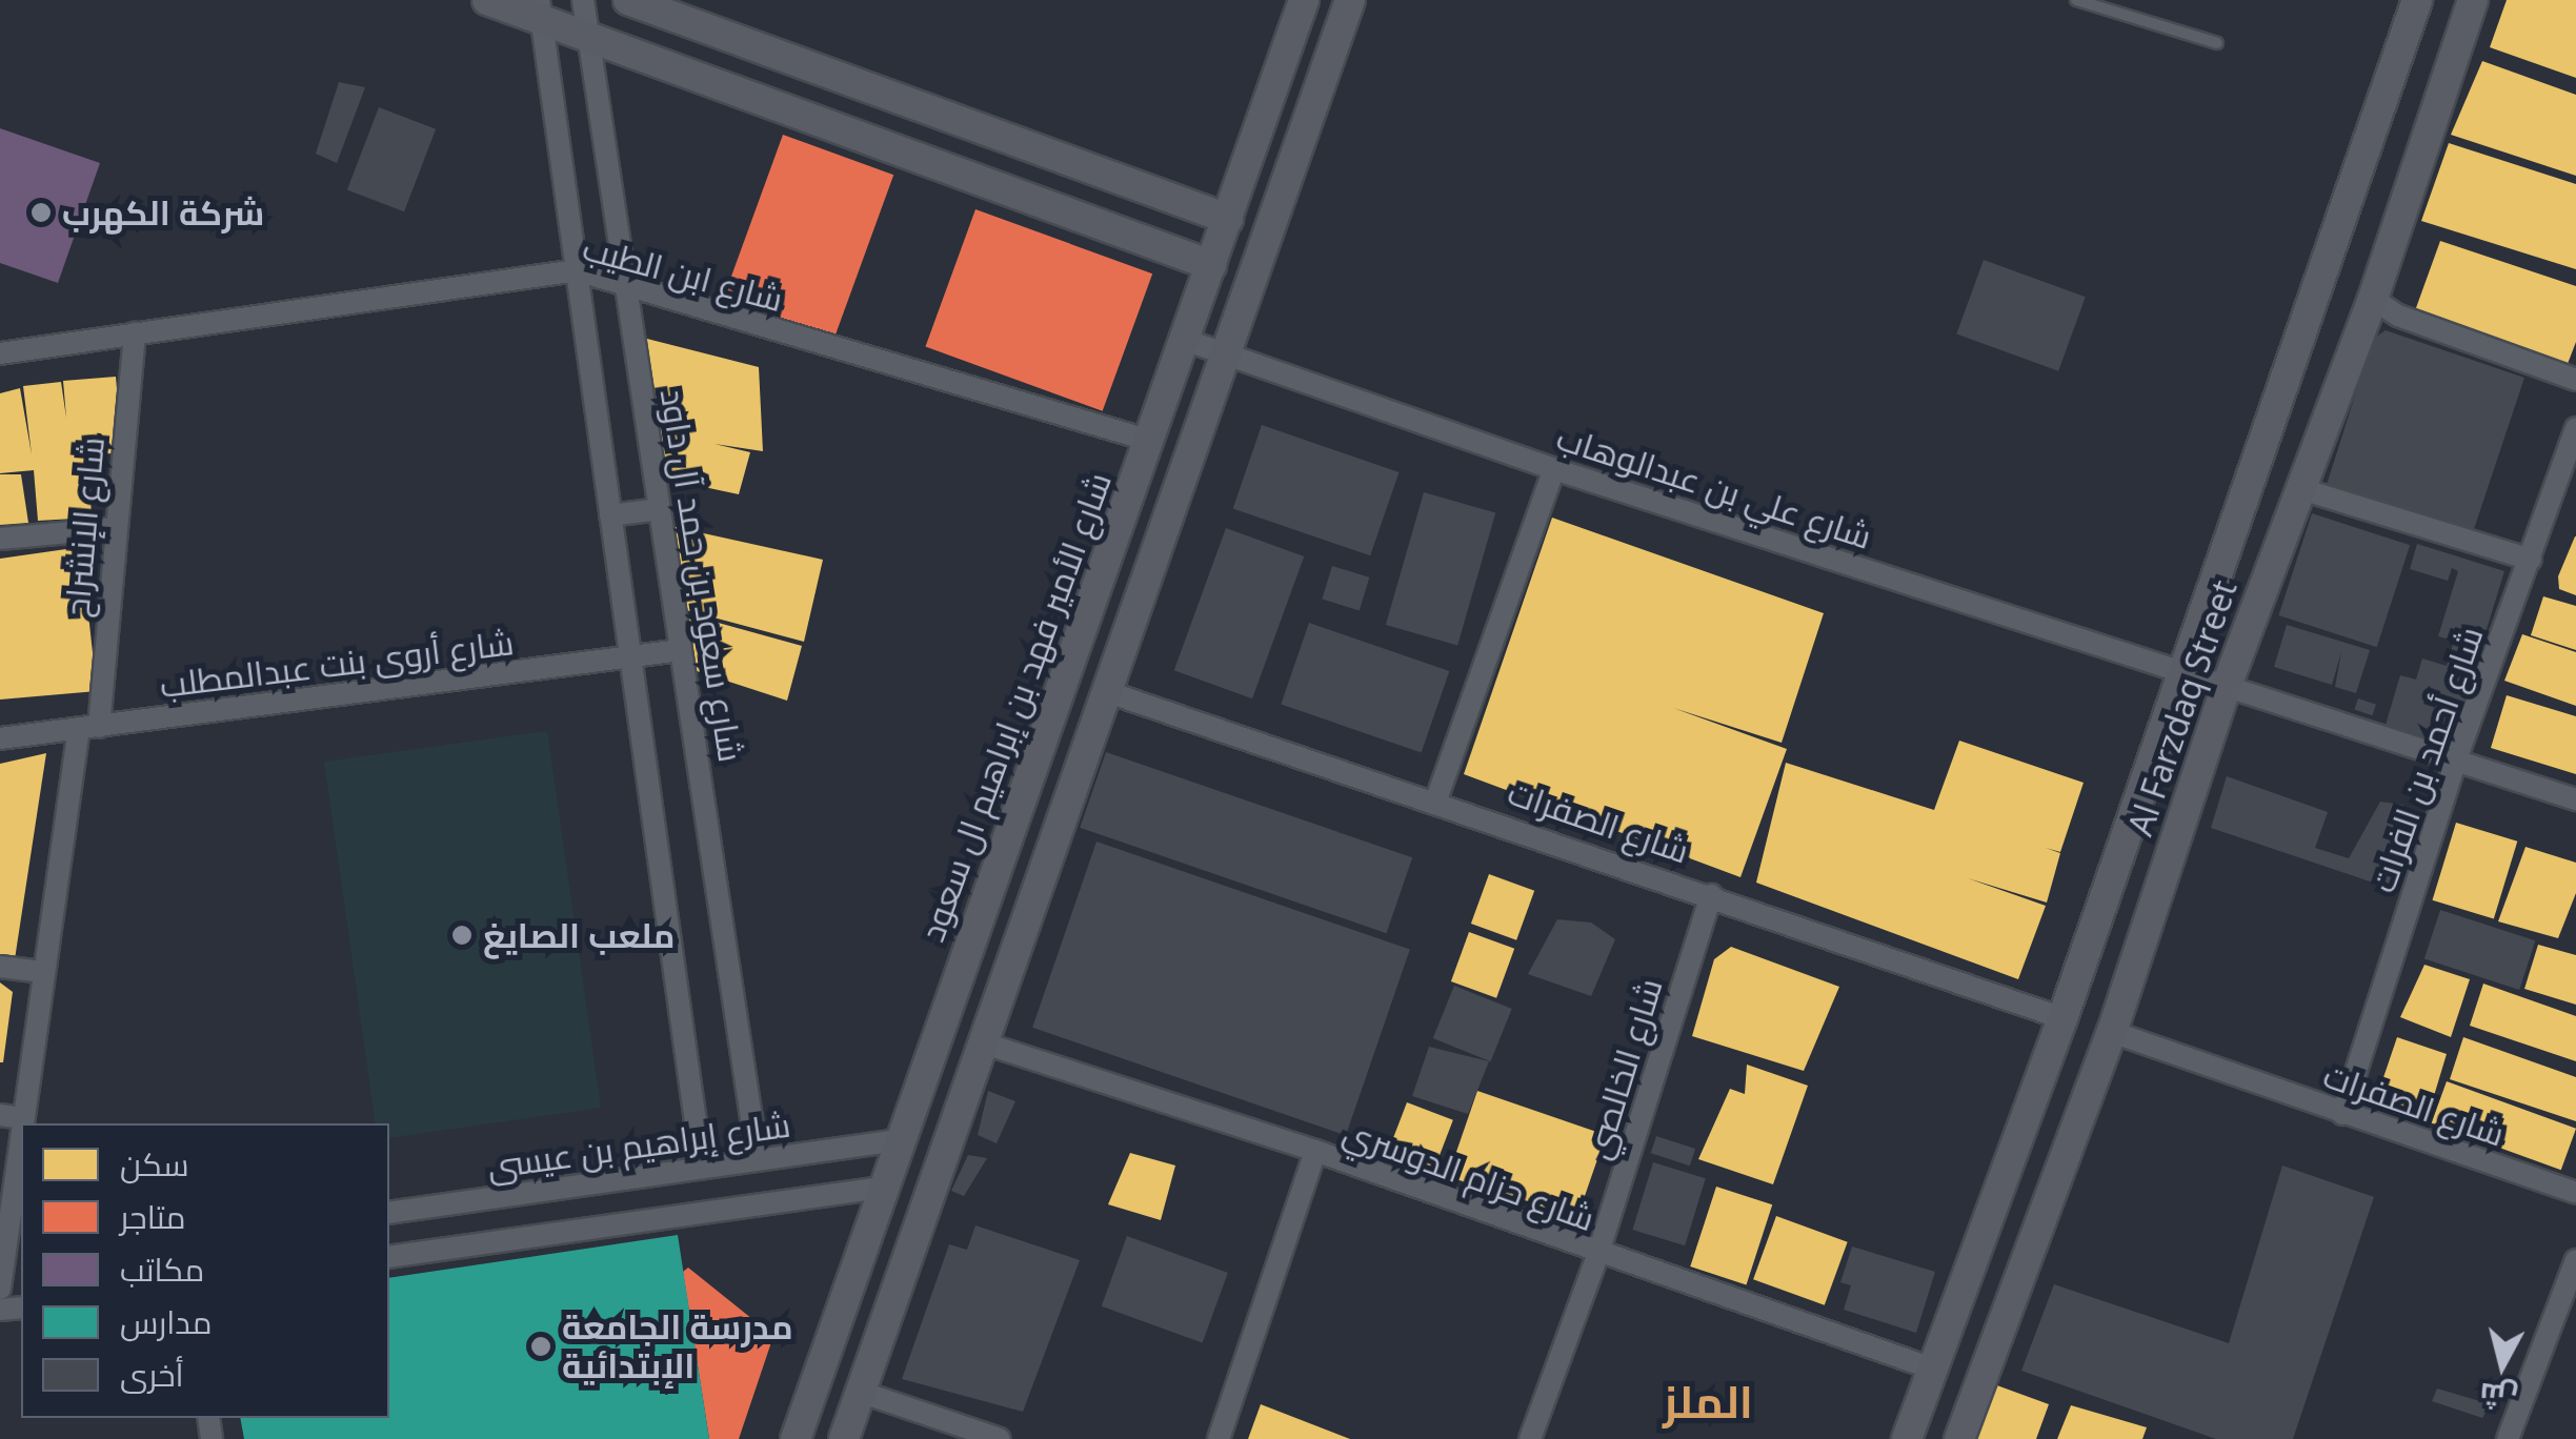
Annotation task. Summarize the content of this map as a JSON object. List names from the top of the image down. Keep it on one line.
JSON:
{"streets":{"street":["شارع ابن الطيب","شارع علي بن عبدالوهاب","شارع الإنشراح","شارع سعود بن حمد آل داود","شارع أروى بنت عبدالمطلب","شارع الأمير فهد بن إبراهيم ال سعود","Al Farzdaq Street","شارع أحمد بن الفرات","شارع الصفرات","شارع الخالصي","شارع إبراهيم بن عيسى","شارع حزام الدوسري"]},"crossings":[["شارع ابن الطيب","شارع الإنشراح"],["شارع ابن الطيب","شارع سعود بن حمد آل داود"],["شارع ابن الطيب","شارع الأمير فهد بن إبراهيم ال سعود"],["شارع علي بن عبدالوهاب","شارع الأمير فهد بن إبراهيم ال سعود"],["شارع علي بن عبدالوهاب","Al Farzdaq Street"],["شارع علي بن عبدالوهاب","شارع أحمد بن الفرات"],["شارع الإنشراح","شارع أروى بنت عبدالمطلب"],["شارع سعود بن حمد آل داود","شارع أروى بنت عبدالمطلب"],["شارع سعود بن حمد آل داود","شارع إبراهيم بن عيسى"],["شارع الأمير فهد بن إبراهيم ال سعود","شارع إبراهيم بن عيسى"],["Al Farzdaq Street","شارع الصفرات"],["Al Farzdaq Street","شارع حزام الدوسري"],["شارع أحمد بن الفرات","شارع الصفرات"],["شارع الصفرات","شارع الخالصي"],["شارع الخالصي","شارع حزام الدوسري"]],"districts":["الملز"],"places":["شركة الكهرب","ملعب الصايغ","مدرسة الجامعة الإبتدائية"],"legend":["سكن","متاجر","مكاتب","مدارس","أخرى"],"north":"bottom"}
